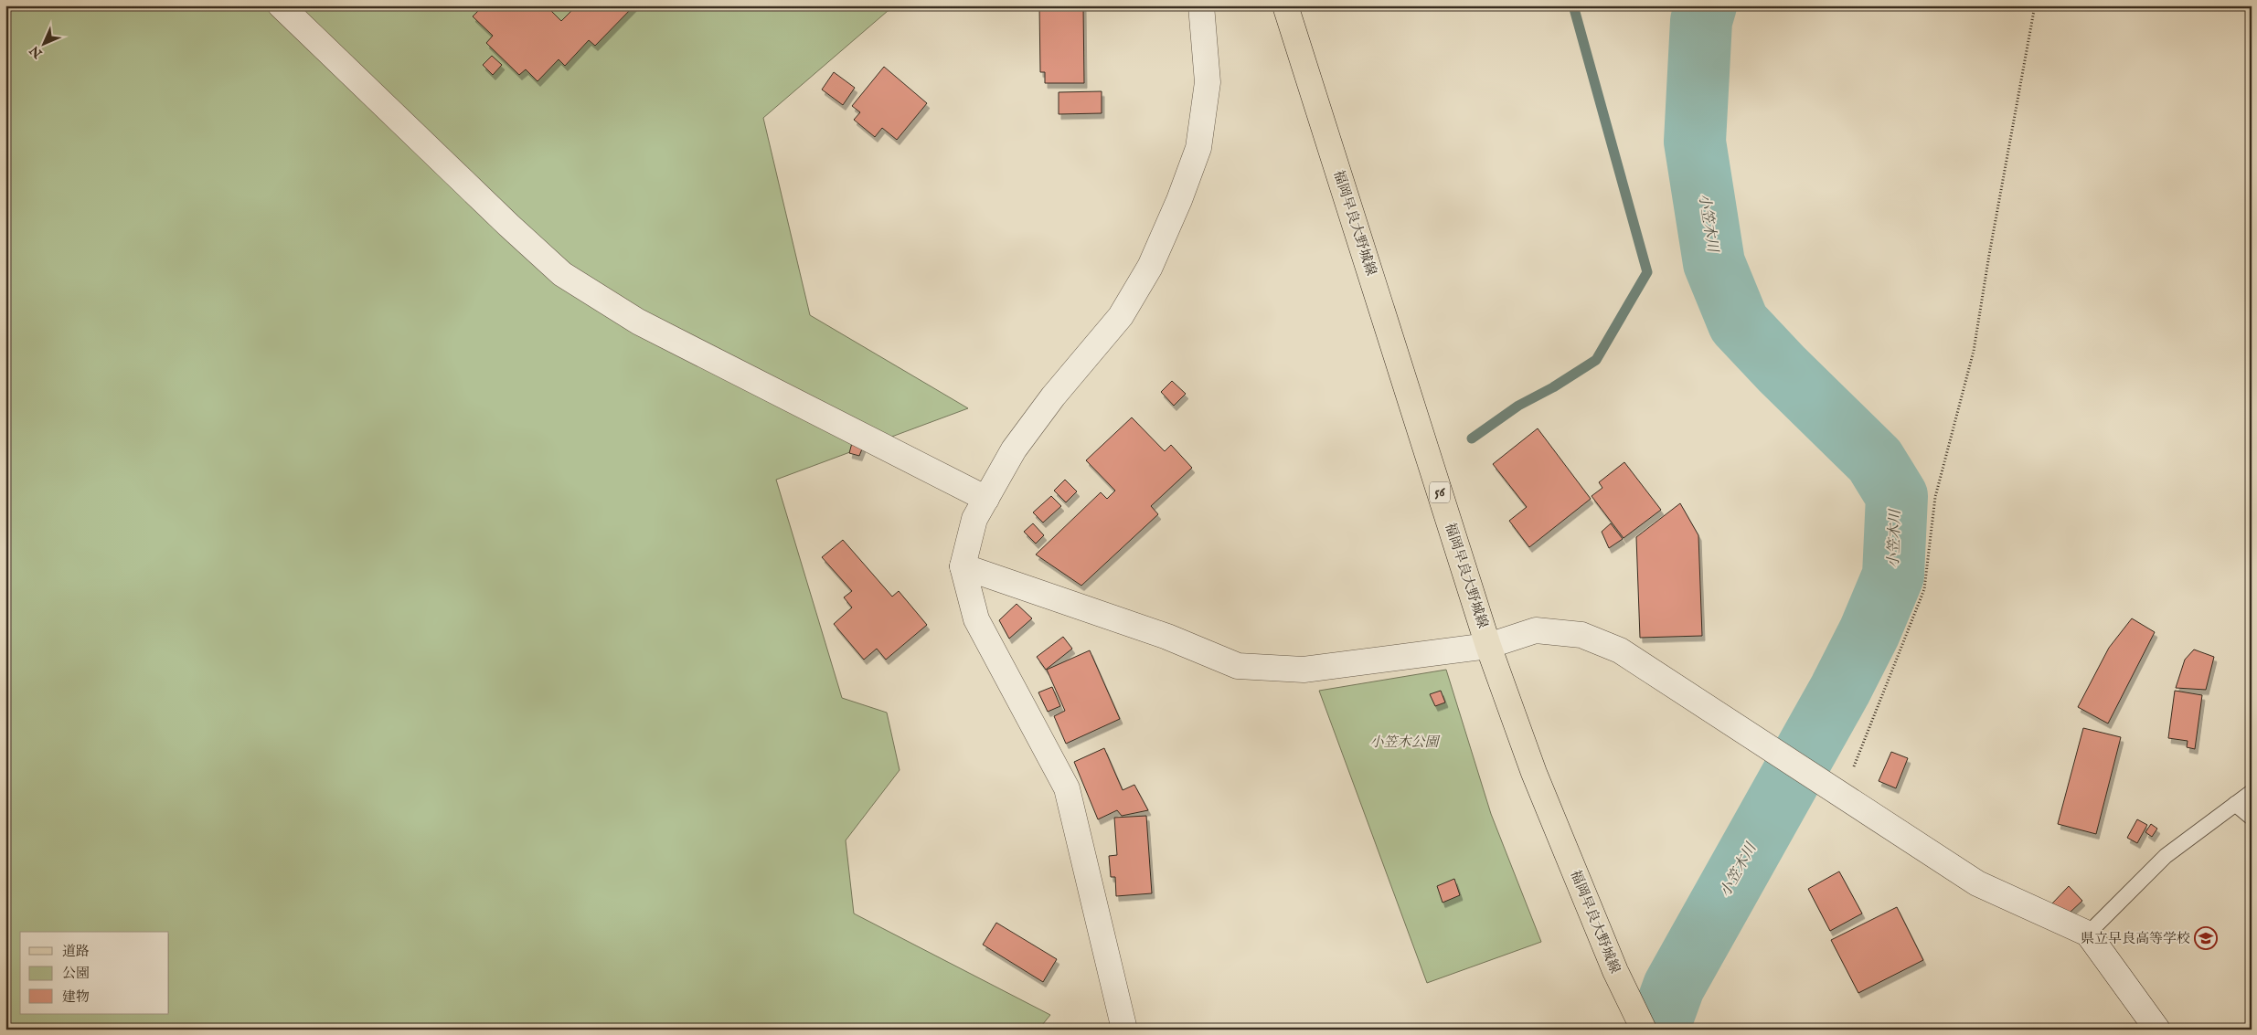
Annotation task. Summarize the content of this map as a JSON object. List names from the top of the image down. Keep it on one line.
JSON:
{"streets":{"main road":["福岡早良大野城線","56"]},"water":["小笠木川"],"parks":["小笠木公園"],"places":{"school or university":["県立早良高等学校"]},"legend":["道路","公園","建物"],"north":"bottom left"}
